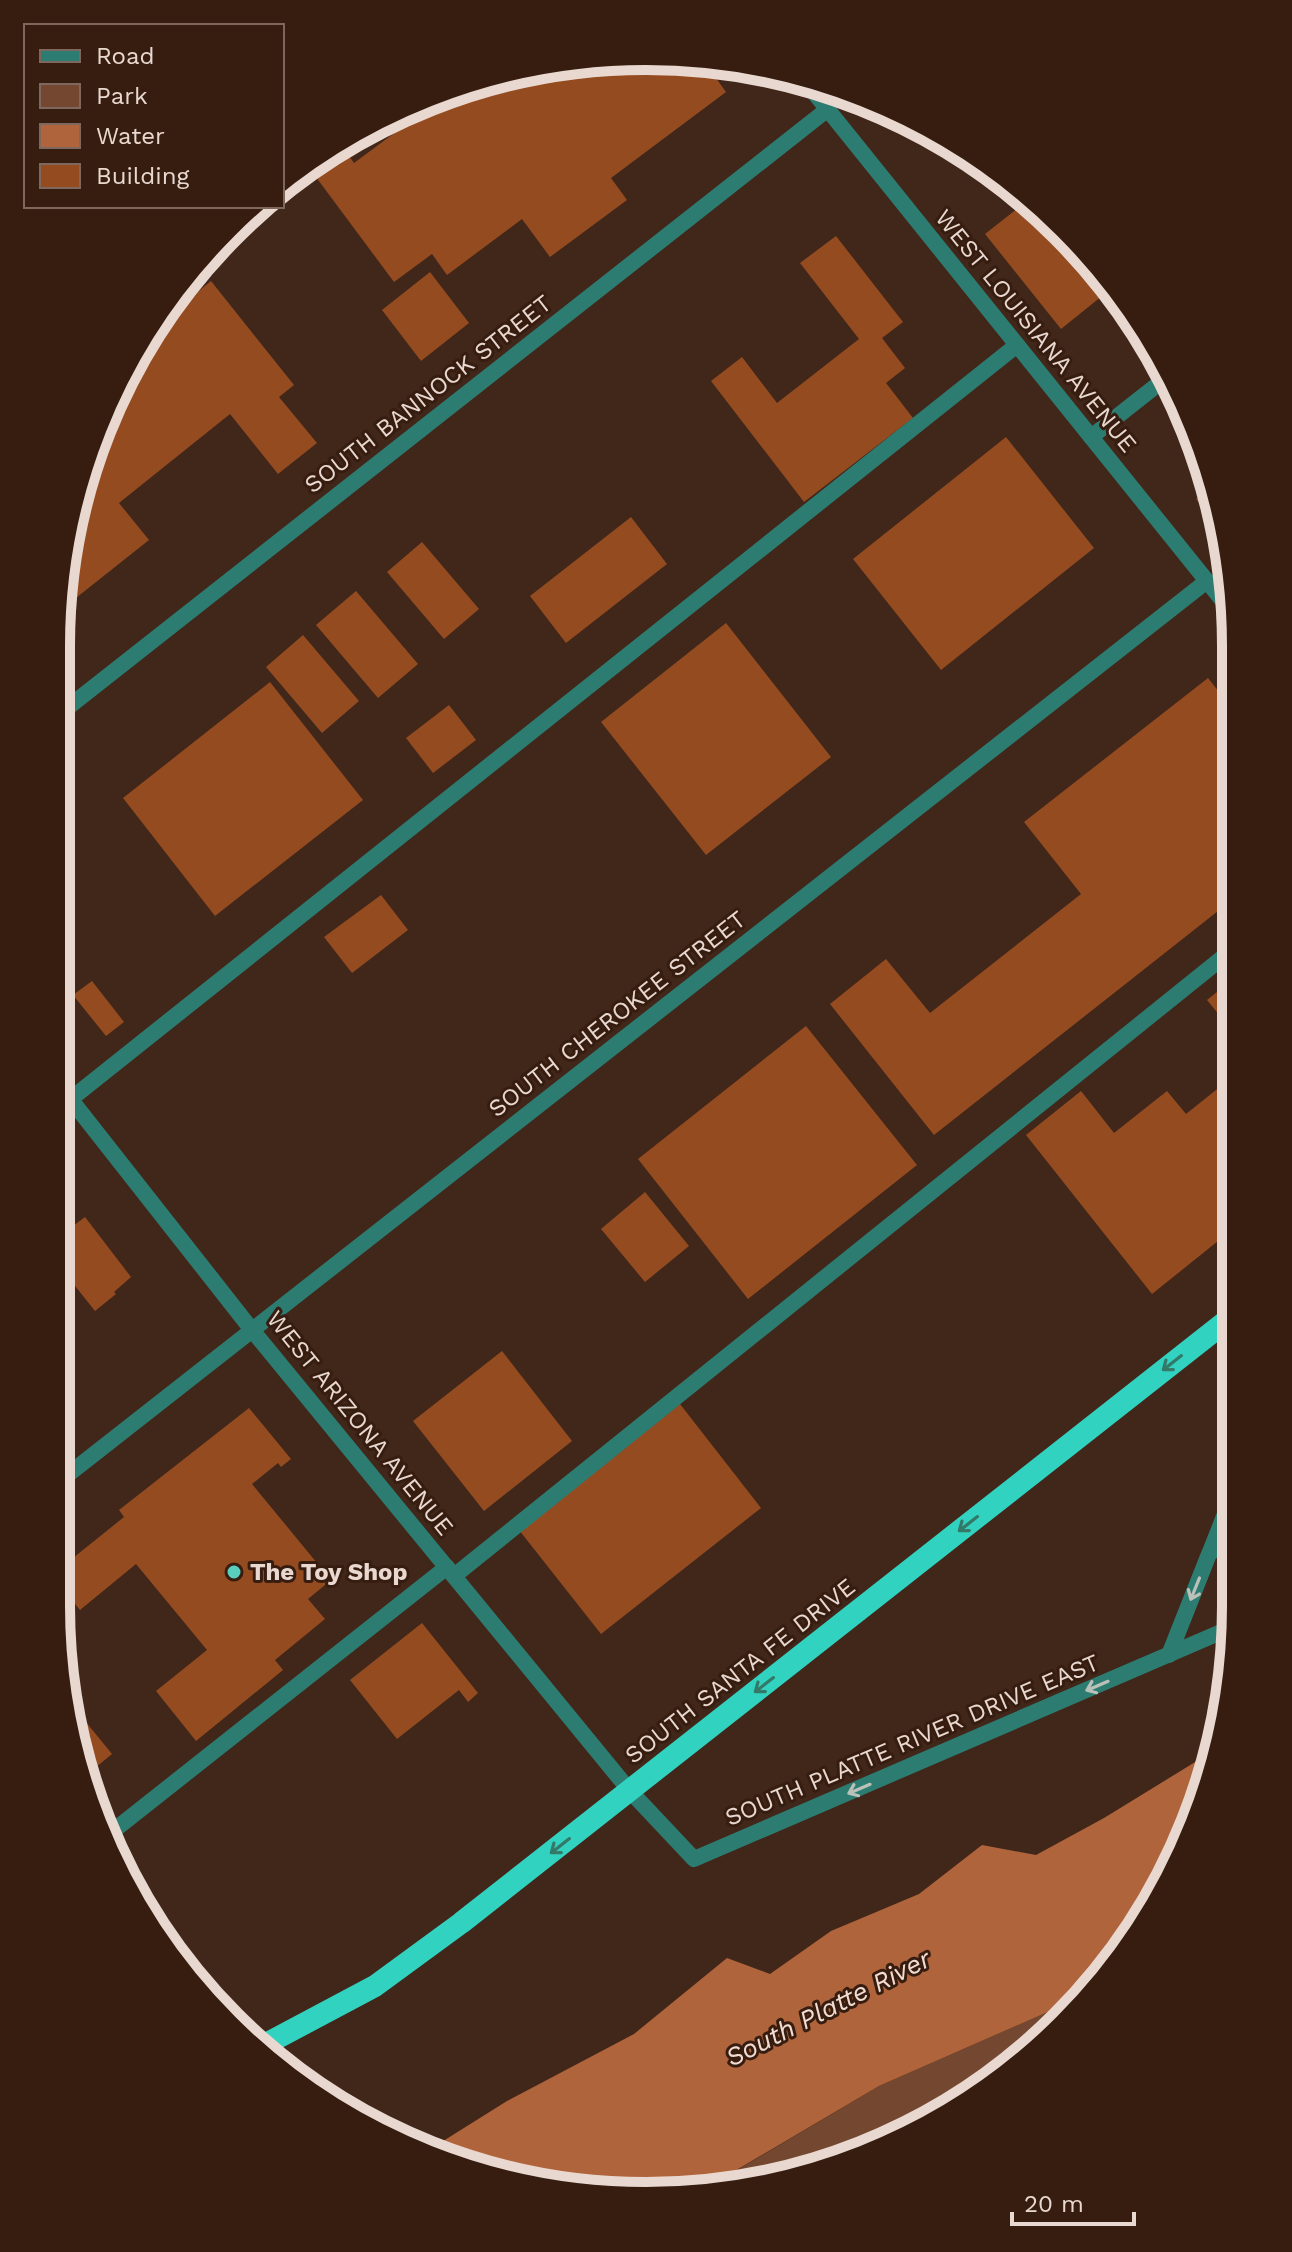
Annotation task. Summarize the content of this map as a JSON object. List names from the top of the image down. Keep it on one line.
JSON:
{"streets":{"highway":["SOUTH SANTA FE DRIVE"],"street":["WEST LOUISIANA AVENUE","SOUTH BANNOCK STREET","SOUTH CHEROKEE STREET","WEST ARIZONA AVENUE","SOUTH PLATTE RIVER DRIVE EAST"]},"crossings":[["WEST LOUISIANA AVENUE","SOUTH BANNOCK STREET"],["WEST LOUISIANA AVENUE","SOUTH CHEROKEE STREET"],["SOUTH CHEROKEE STREET","WEST ARIZONA AVENUE"],["WEST ARIZONA AVENUE","SOUTH SANTA FE DRIVE"],["WEST ARIZONA AVENUE","SOUTH PLATTE RIVER DRIVE EAST"],["SOUTH SANTA FE DRIVE","SOUTH PLATTE RIVER DRIVE EAST"]],"one_way":["SOUTH SANTA FE DRIVE","SOUTH PLATTE RIVER DRIVE EAST"],"water":["South Platte River"],"places":["The Toy Shop"],"legend":["Road","Park","Water","Building"],"scale_bar":"20 m"}
